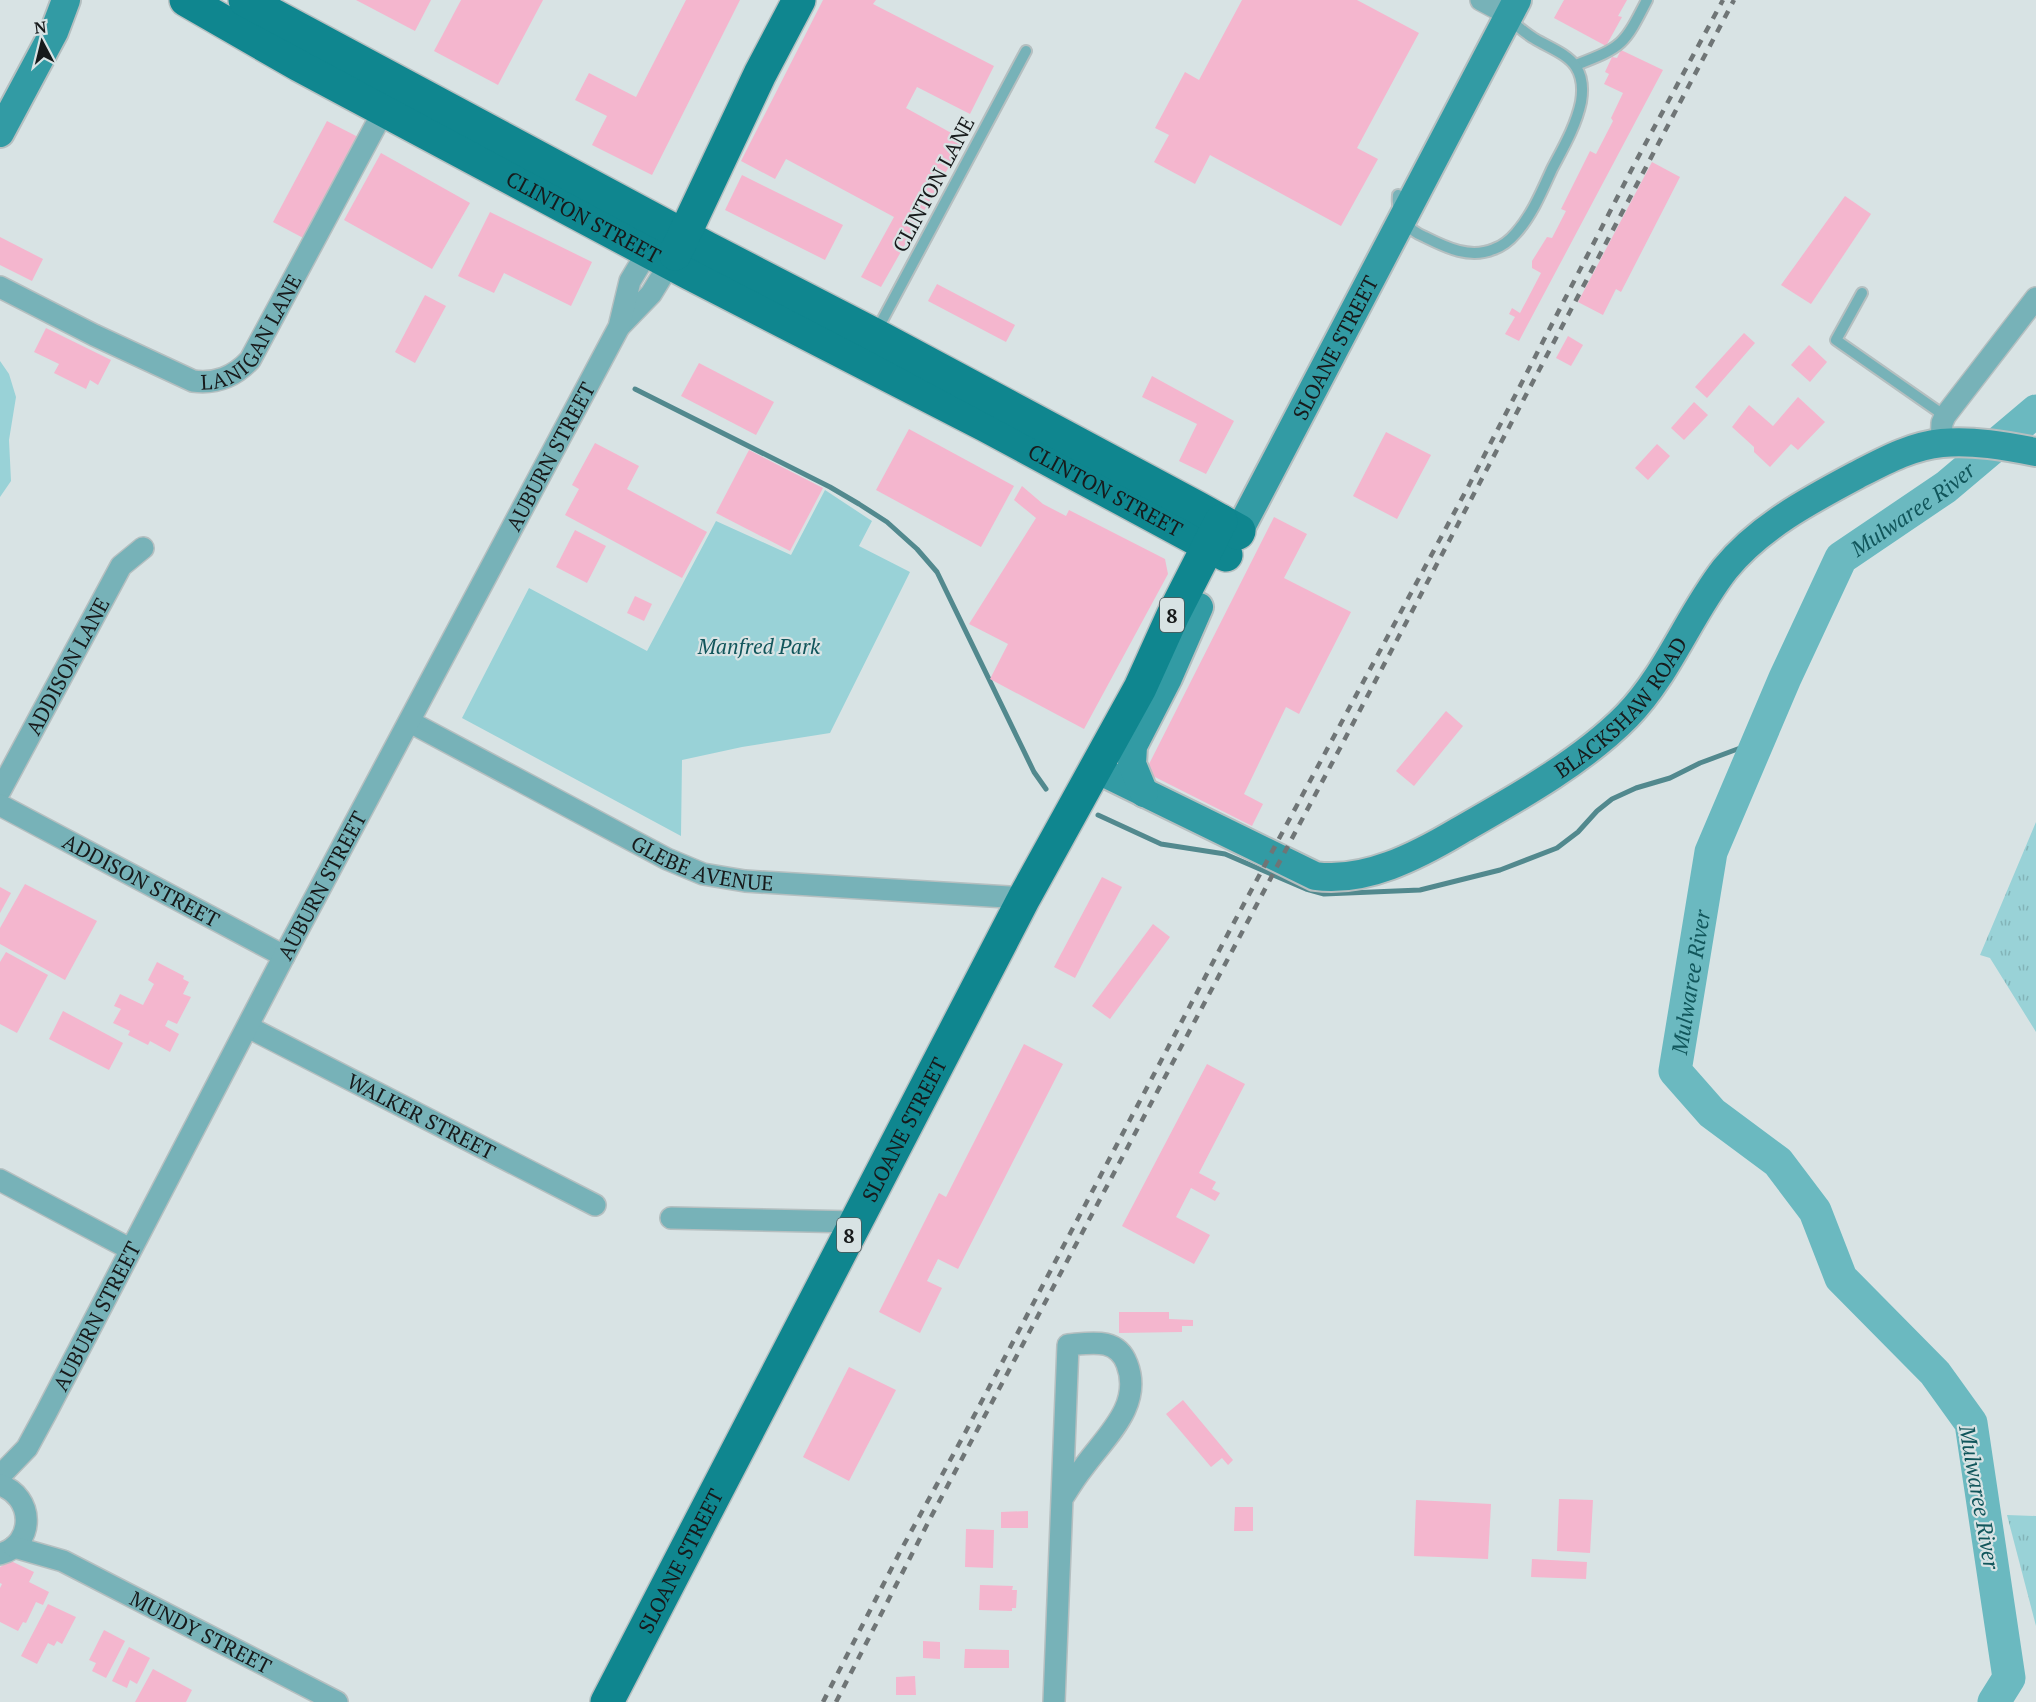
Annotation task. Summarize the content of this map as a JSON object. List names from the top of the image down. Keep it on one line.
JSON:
{"streets":{"main road":["CLINTON STREET","SLOANE STREET","AUBURN STREET","8"],"street":["LANIGAN LANE","ADDISON LANE","BLACKSHAW ROAD","GLEBE AVENUE","ADDISON STREET","WALKER STREET","MUNDY STREET"],"lane":["CLINTON LANE"]},"crossings":[["CLINTON LANE","CLINTON STREET"],["CLINTON STREET","LANIGAN LANE"],["CLINTON STREET","SLOANE STREET"],["CLINTON STREET","AUBURN STREET"],["SLOANE STREET","BLACKSHAW ROAD"],["SLOANE STREET","GLEBE AVENUE"],["AUBURN STREET","GLEBE AVENUE"],["AUBURN STREET","ADDISON STREET"],["AUBURN STREET","WALKER STREET"]],"water":["Mulwaree River"],"parks":["Manfred Park"],"north":"top"}
